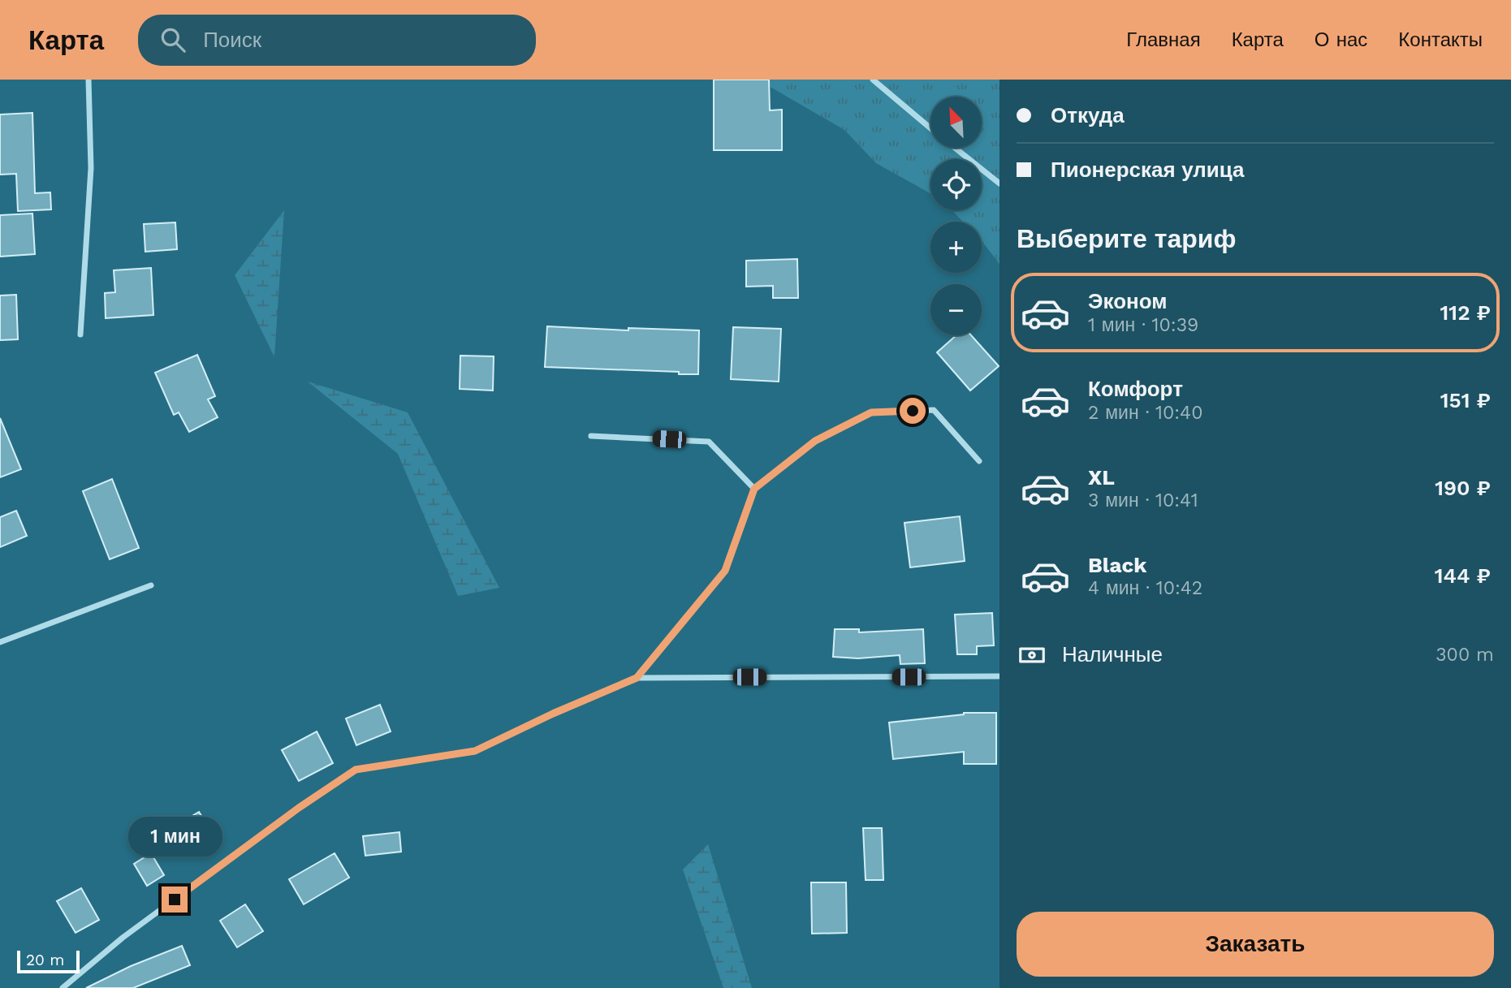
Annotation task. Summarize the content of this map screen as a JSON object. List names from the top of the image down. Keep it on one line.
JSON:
{"scale_bar":"20 m","north":"top left","page":{"header":"Карта","search":"Поиск","nav":["Главная","Карта","О нас","Контакты"],"banner":["Откуда","Пионерская улица"],"map_buttons":["+","−"],"heading":"Выберите тариф","list":[{"name":"Эконом","note":"1 мин · 10:39","value":"112 ₽"},{"name":"Комфорт","note":"2 мин · 10:40","value":"151 ₽"},{"name":"XL","note":"3 мин · 10:41","value":"190 ₽"},{"name":"Black","note":"4 мин · 10:42","value":"144 ₽"}],"pay":["Наличные","300 m"],"bubble":"1 мин","buttons":"Заказать","scale":"20 m"}}
